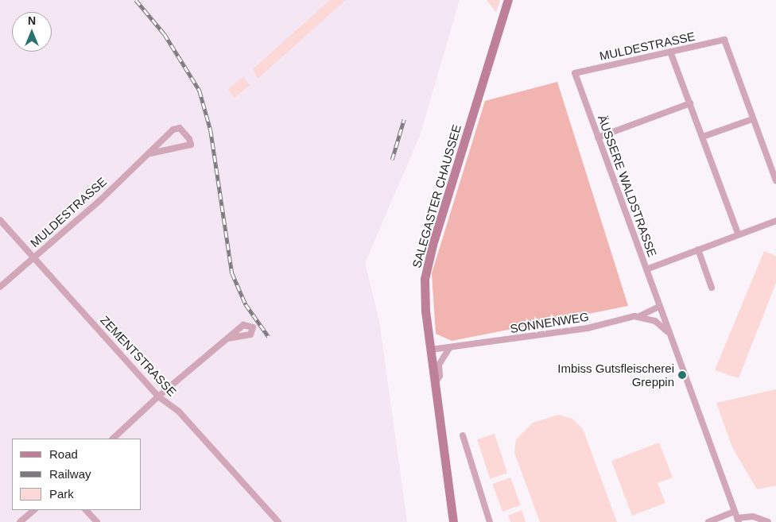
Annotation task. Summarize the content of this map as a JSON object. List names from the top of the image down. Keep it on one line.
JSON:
{"streets":{"main road":["SALEGASTER CHAUSSEE"],"street":["MULDESTRASSE","ÄUSSERE WALDSTRASSE","SONNENWEG","ZEMENTSTRASSE"]},"crossings":[["MULDESTRASSE","ÄUSSERE WALDSTRASSE"],["MULDESTRASSE","ZEMENTSTRASSE"],["SALEGASTER CHAUSSEE","SONNENWEG"]],"places":["Imbiss Gutsfleischerei Greppin"],"legend":["Road","Railway","Park"],"north":"top"}
